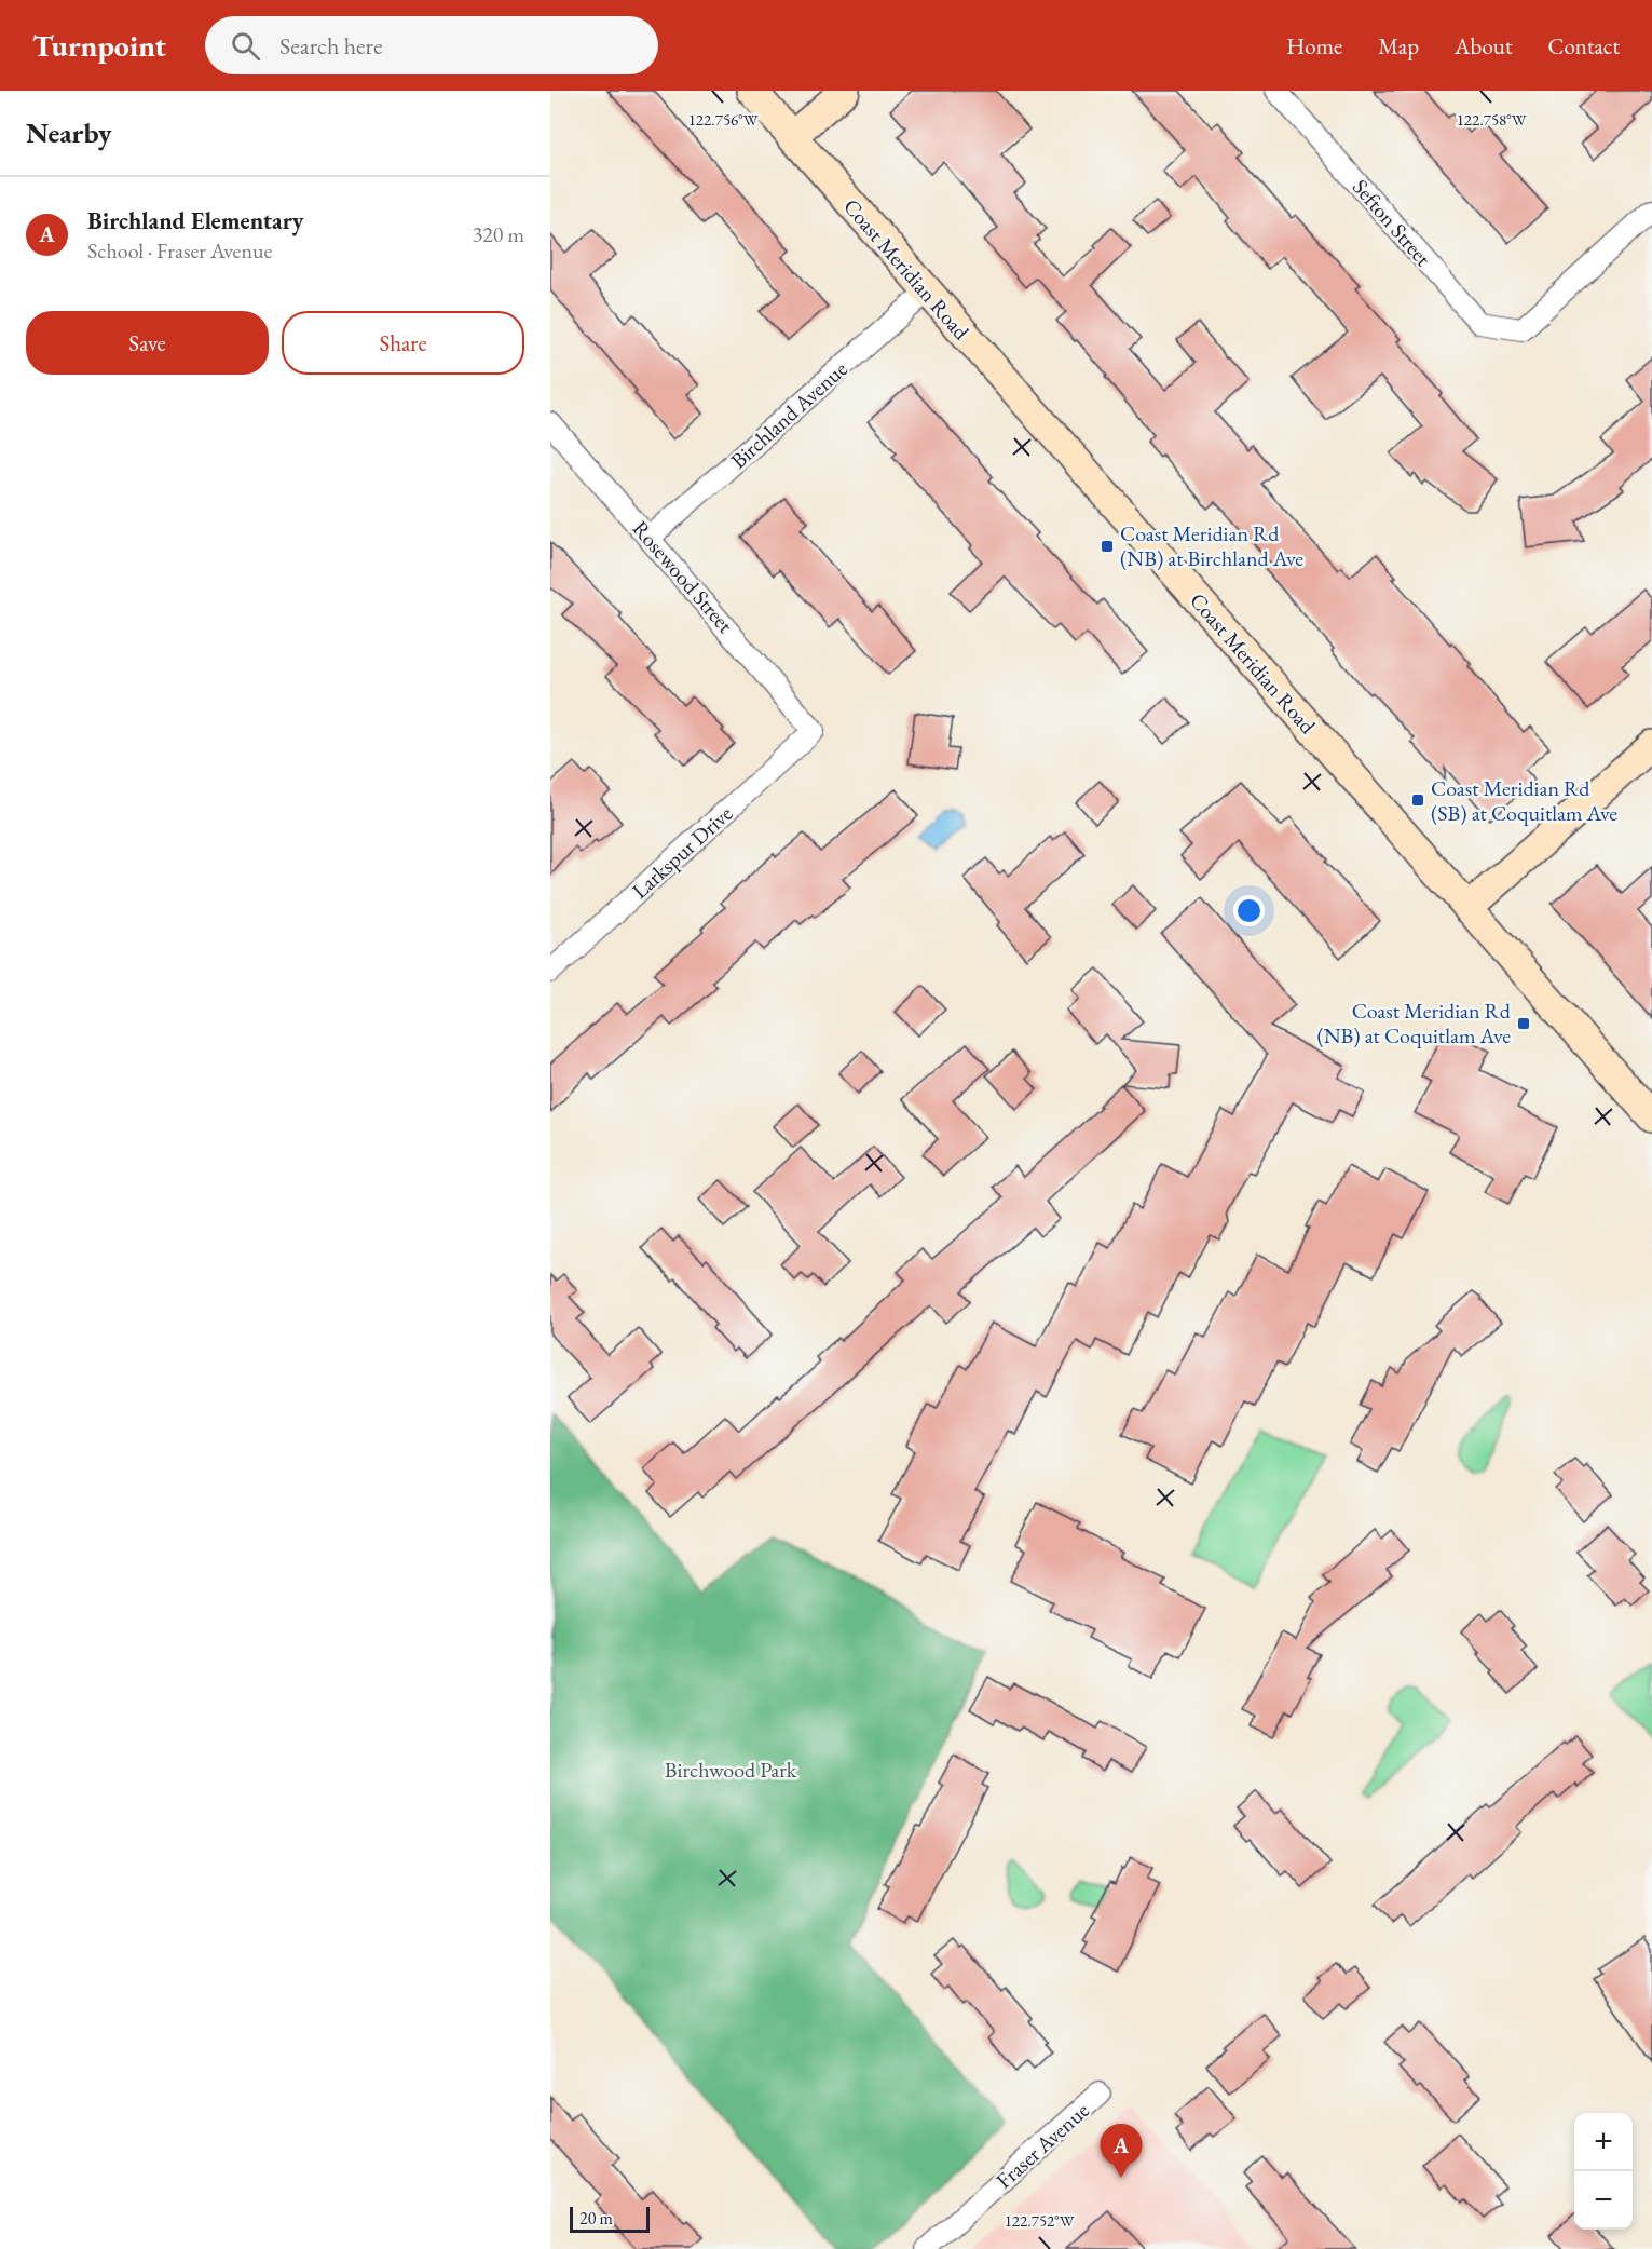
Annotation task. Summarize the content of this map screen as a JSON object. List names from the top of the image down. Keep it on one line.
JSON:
{"streets":{"main road":["Coast Meridian Road"],"street":["Sefton Street","Birchland Avenue","Rosewood Street","Larkspur Drive","Fraser Avenue"]},"crossings":[["Coast Meridian Road","Birchland Avenue"],["Birchland Avenue","Rosewood Street"],["Rosewood Street","Larkspur Drive"]],"parks":["Birchwood Park"],"places":{"transit":["Coast Meridian Rd (NB) at Birchland Ave","Coast Meridian Rd (SB) at Coquitlam Ave","Coast Meridian Rd (NB) at Coquitlam Ave"]},"scale_bar":"20 m","page":{"header":"Turnpoint","search":"Search here","nav":["Home","Map","About","Contact"],"heading":"Nearby","list":[{"mark":"A","name":"Birchland Elementary","note":"School · Fraser Avenue","value":"320 m"}],"buttons":["Save","Share"],"map_buttons":["+","−"],"pins":"A","scale":"20 m"},"coordinates":["122.756°W","122.758°W","122.752°W"]}
